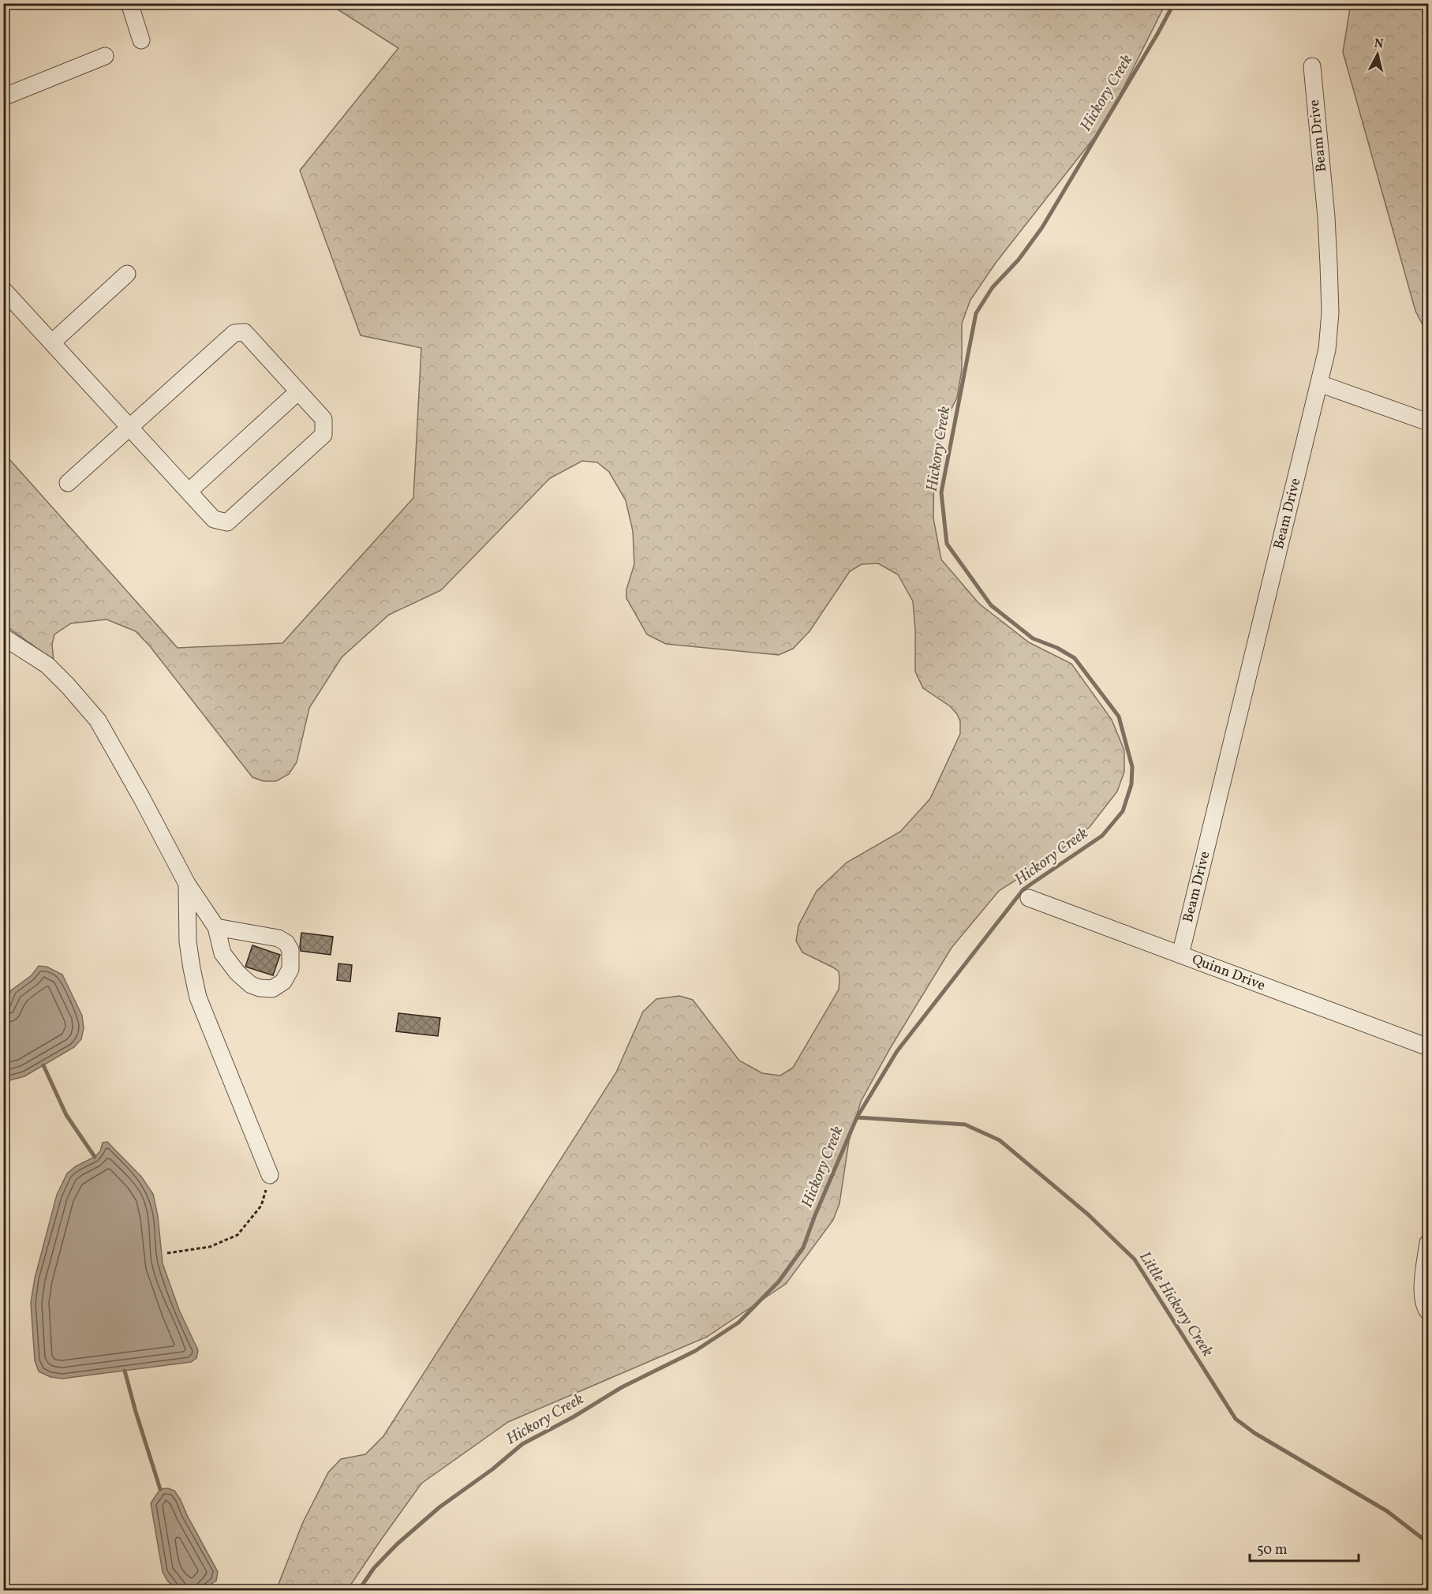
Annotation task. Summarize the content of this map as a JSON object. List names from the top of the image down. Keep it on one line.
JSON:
{"streets":{"street":["Beam Drive","Quinn Drive"]},"crossings":[["Beam Drive","Quinn Drive"]],"water":["Hickory Creek","Little Hickory Creek"],"scale_bar":"50 m","north":"top"}
